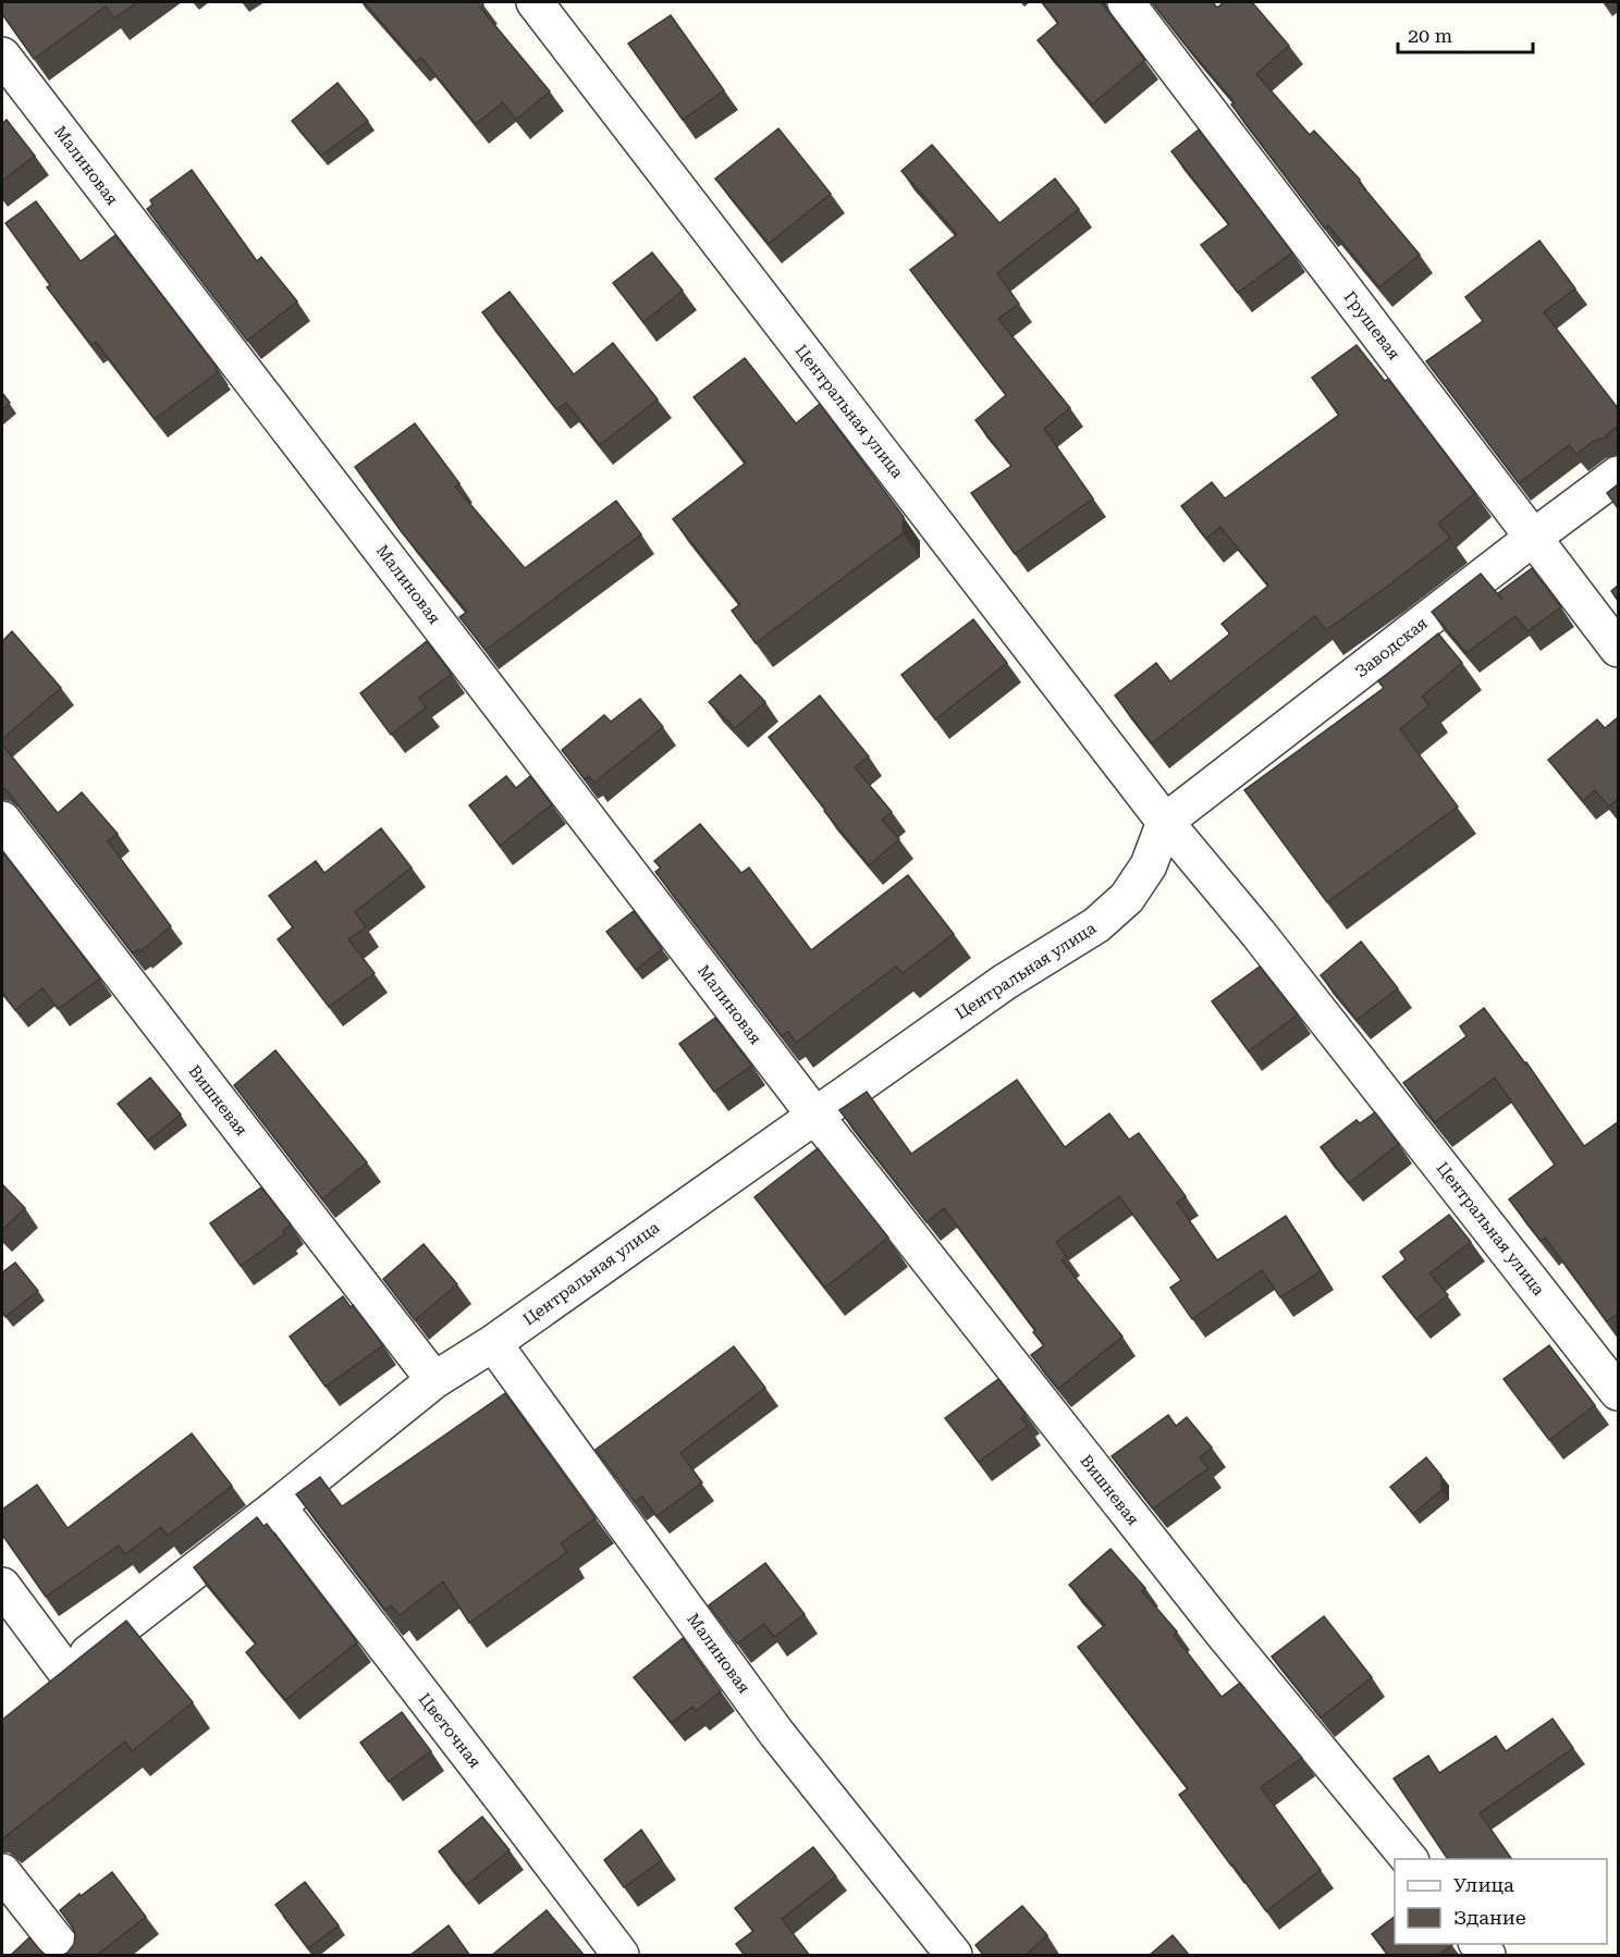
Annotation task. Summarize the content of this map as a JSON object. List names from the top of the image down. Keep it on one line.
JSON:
{"streets":{"street":["Малиновая","Грушевая","Центральная улица","Заводская","Вишневая","Цветочная"]},"crossings":[["Малиновая","Центральная улица"],["Малиновая","Вишневая"],["Грушевая","Заводская"],["Центральная улица","Заводская"],["Центральная улица","Вишневая"],["Центральная улица","Цветочная"]],"legend":["Улица","Здание"],"scale_bar":"20 m"}
